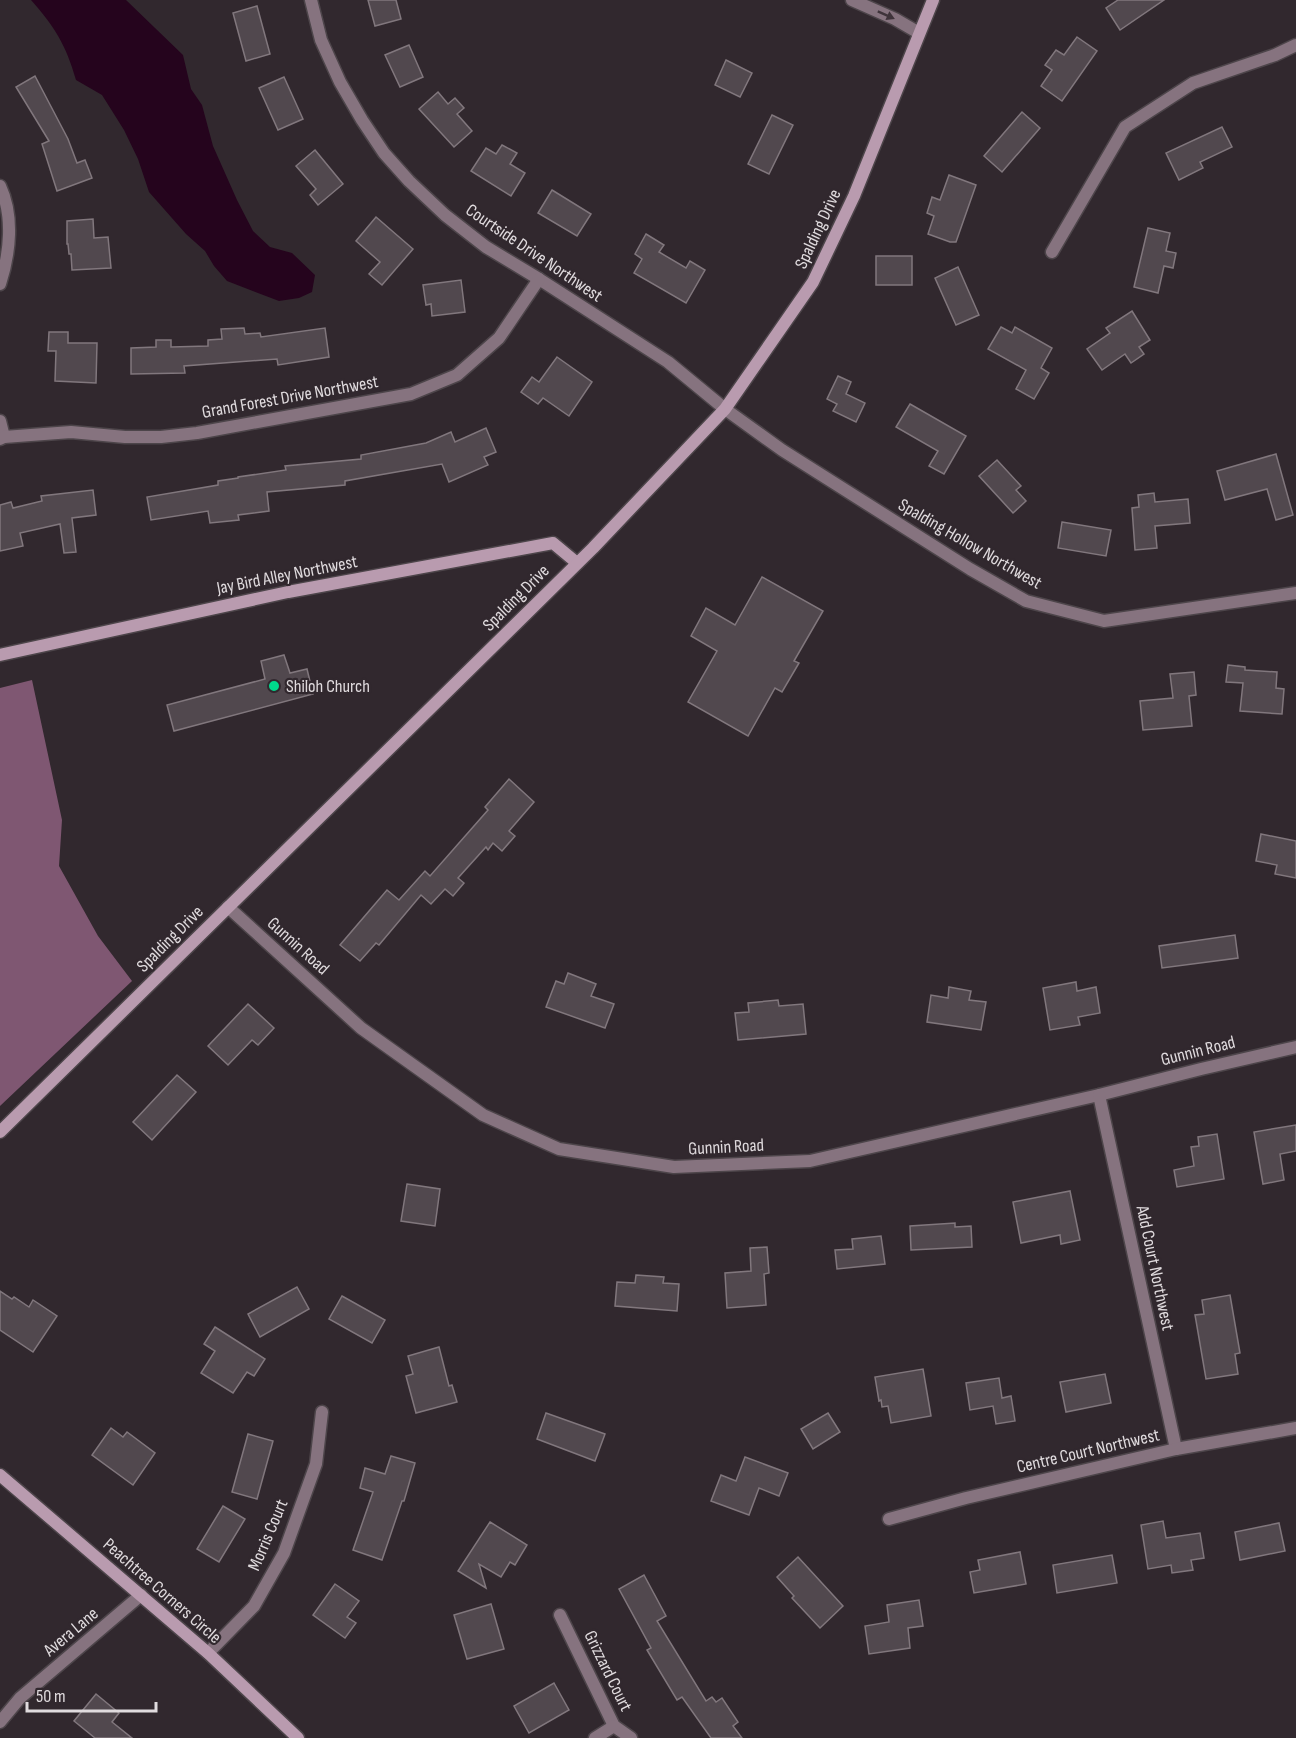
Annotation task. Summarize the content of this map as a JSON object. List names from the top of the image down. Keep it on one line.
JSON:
{"streets":{"main road":["Spalding Drive","Jay Bird Alley Northwest","Peachtree Corners Circle"],"street":["Courtside Drive Northwest","Grand Forest Drive Northwest","Spalding Hollow Northwest","Gunnin Road","Add Court Northwest","Centre Court Northwest","Morris Court","Avera Lane","Grizzard Court"]},"crossings":[["Spalding Drive","Courtside Drive Northwest"],["Spalding Drive","Spalding Hollow Northwest"],["Spalding Drive","Jay Bird Alley Northwest"],["Spalding Drive","Gunnin Road"],["Courtside Drive Northwest","Grand Forest Drive Northwest"],["Courtside Drive Northwest","Spalding Hollow Northwest"],["Gunnin Road","Add Court Northwest"],["Add Court Northwest","Centre Court Northwest"],["Morris Court","Peachtree Corners Circle"],["Peachtree Corners Circle","Avera Lane"]],"places":["Shiloh Church"],"scale_bar":"50 m"}
